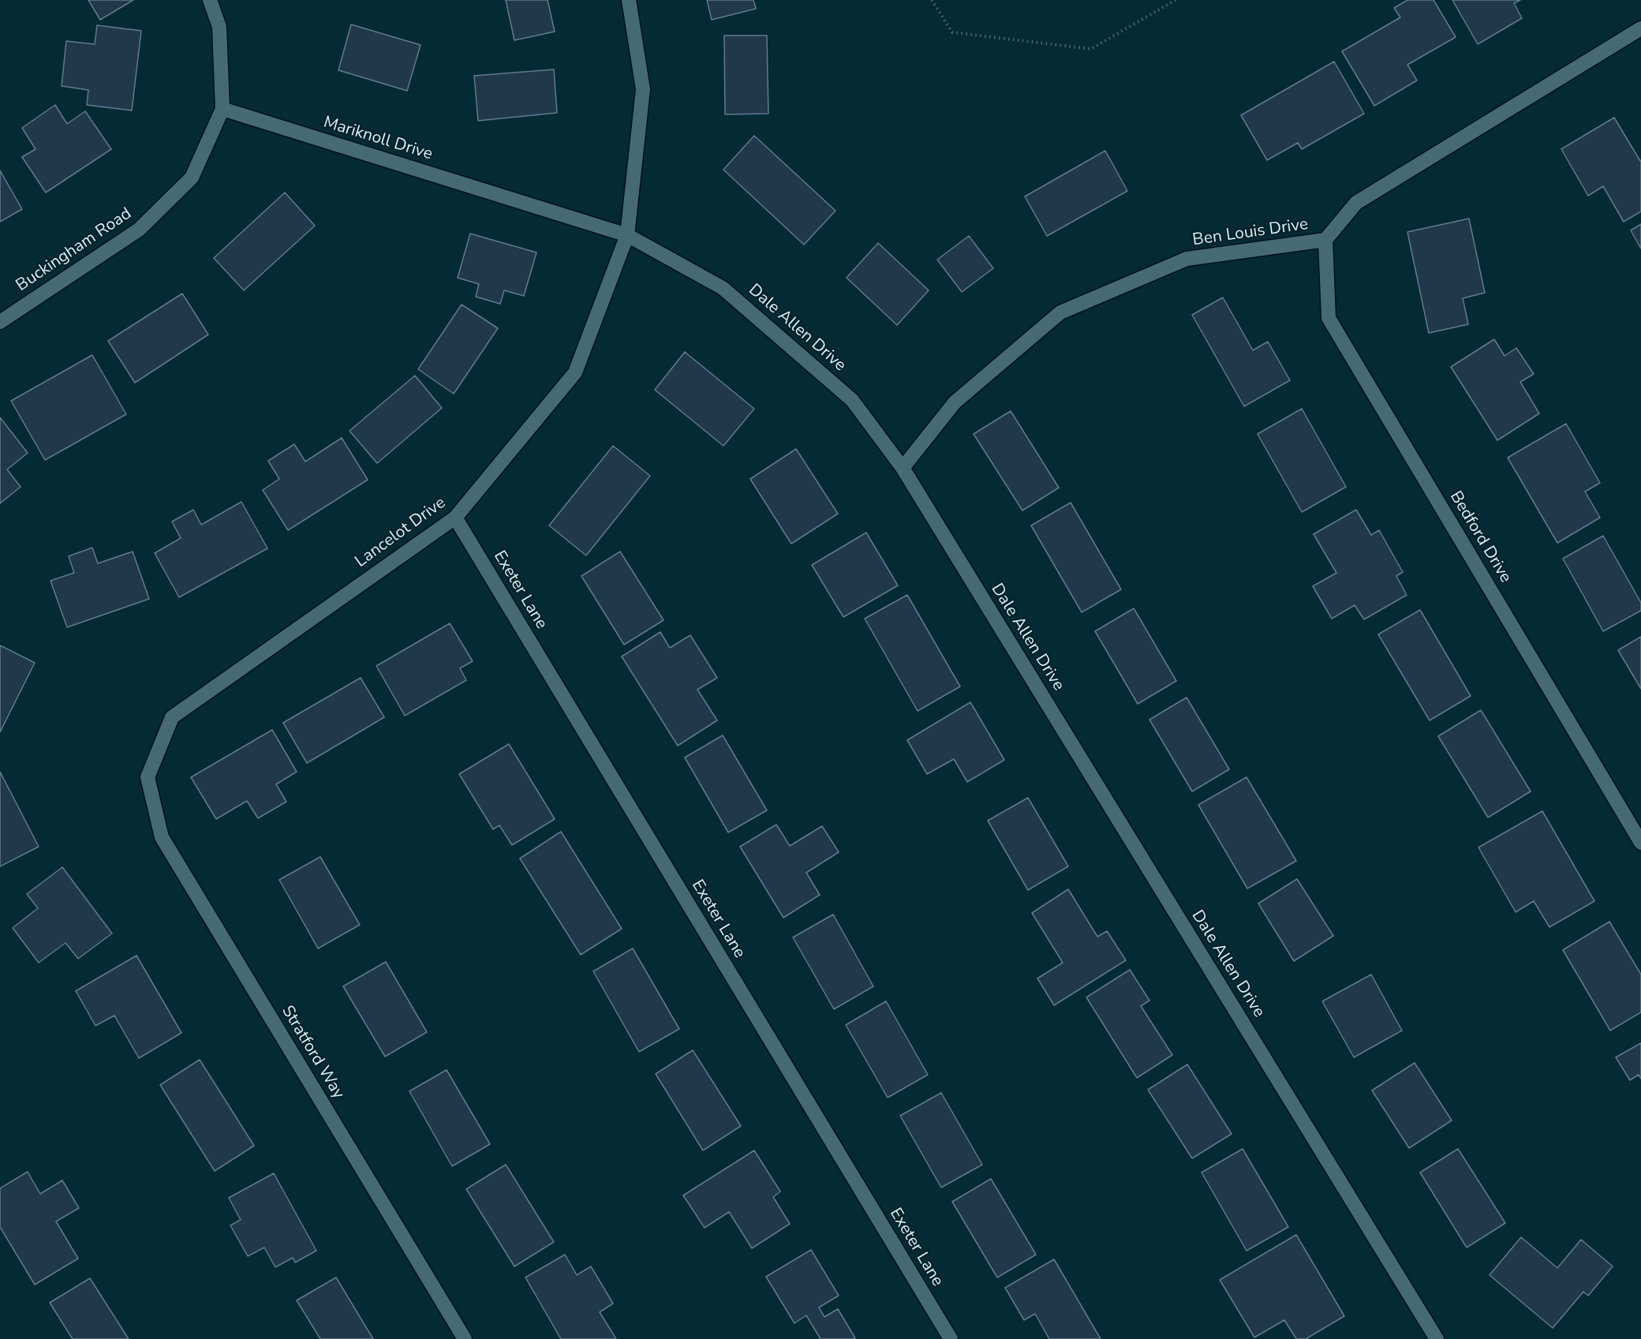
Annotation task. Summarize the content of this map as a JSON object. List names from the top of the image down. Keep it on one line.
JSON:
{"streets":{"street":["Mariknoll Drive","Ben Louis Drive","Buckingham Road","Dale Allen Drive","Lancelot Drive","Bedford Drive","Exeter Lane","Stratford Way"]},"crossings":[["Mariknoll Drive","Buckingham Road"],["Mariknoll Drive","Dale Allen Drive"],["Mariknoll Drive","Lancelot Drive"],["Ben Louis Drive","Dale Allen Drive"],["Ben Louis Drive","Bedford Drive"],["Dale Allen Drive","Lancelot Drive"],["Lancelot Drive","Exeter Lane"],["Lancelot Drive","Stratford Way"]]}
